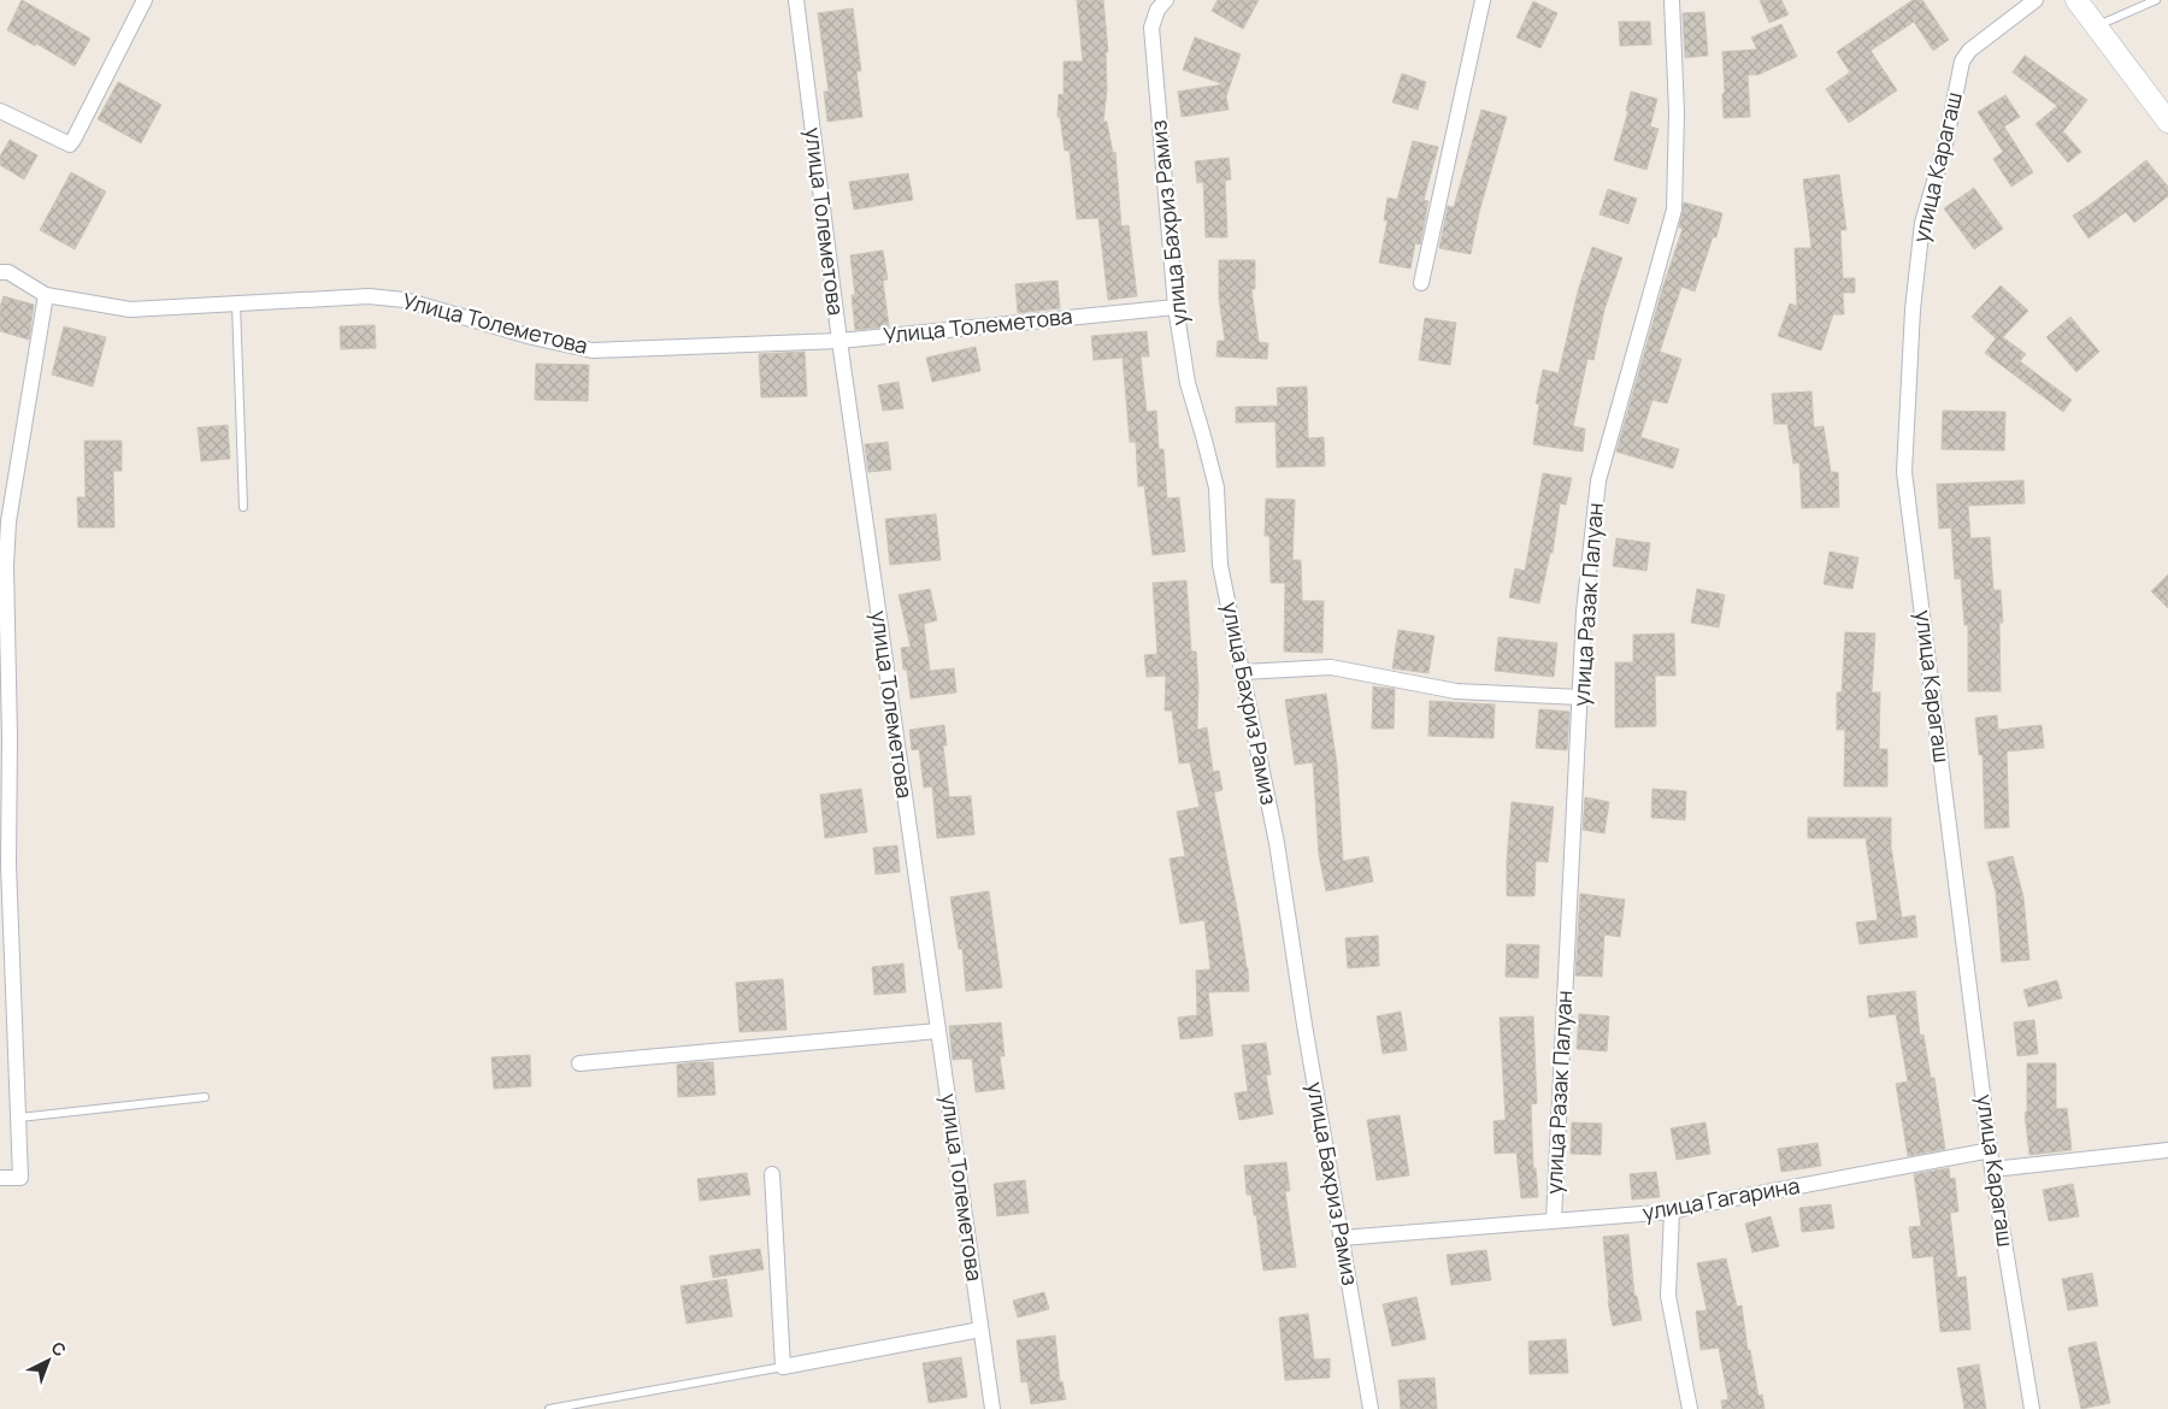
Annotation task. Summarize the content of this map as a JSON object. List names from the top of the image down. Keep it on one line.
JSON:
{"streets":{"street":["улица Карагаш","улица Толеметова","улица Бахриз Рамиз","Улица Толеметова","улица Разак Палуан","улица Гагарина"]},"crossings":[["улица Карагаш","улица Гагарина"],["улица Толеметова","Улица Толеметова"],["улица Бахриз Рамиз","Улица Толеметова"],["улица Бахриз Рамиз","улица Гагарина"],["улица Разак Палуан","улица Гагарина"]],"north":"top right"}
